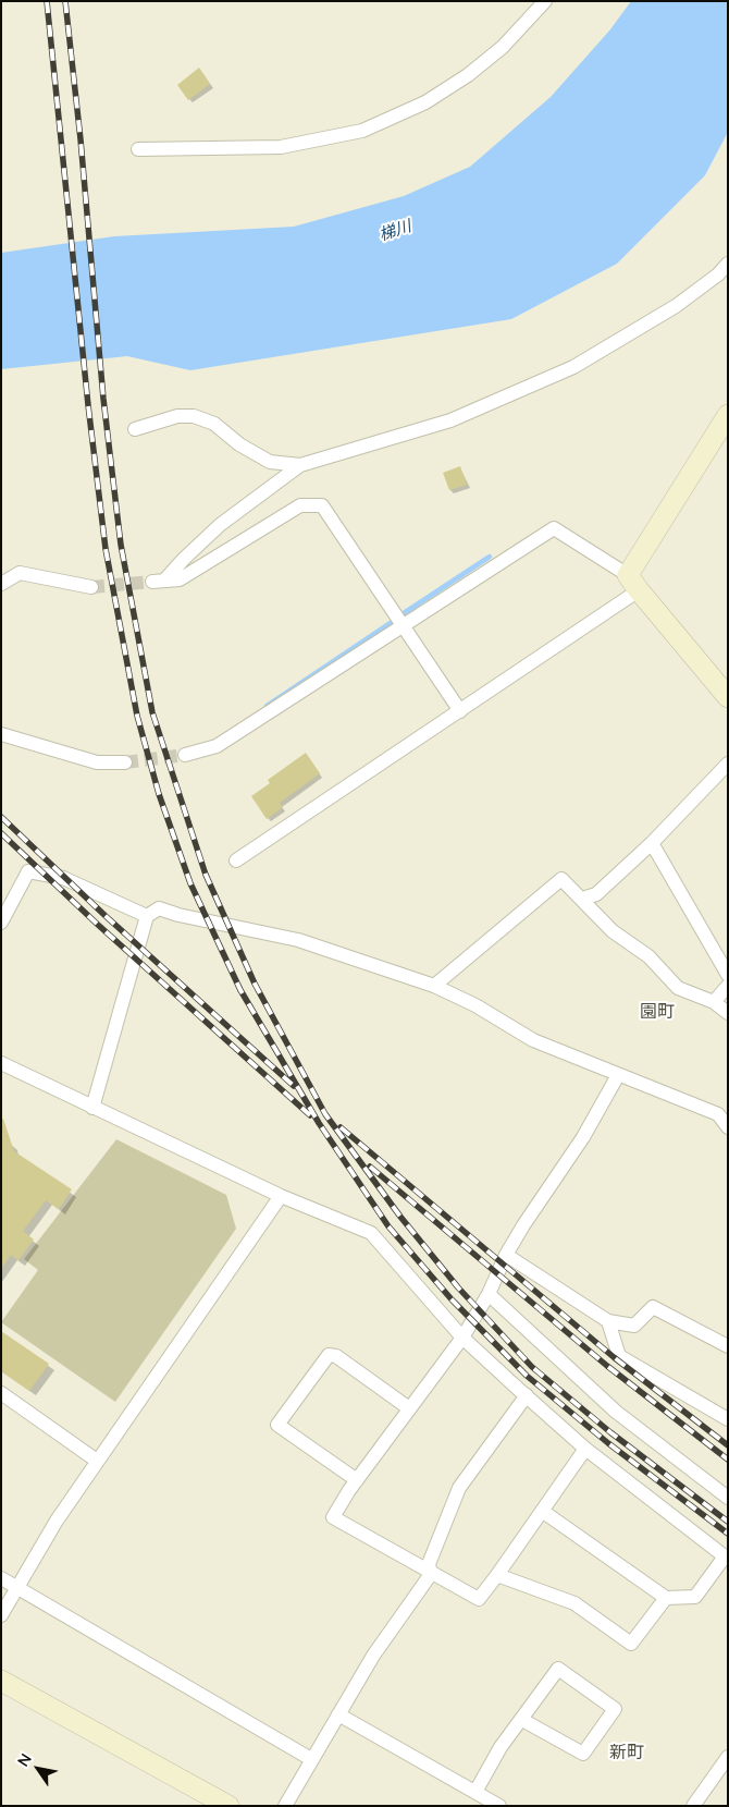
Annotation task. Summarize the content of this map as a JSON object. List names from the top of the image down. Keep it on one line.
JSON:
{"districts":["園町","新町"],"water":["梯川"],"north":"top left"}
